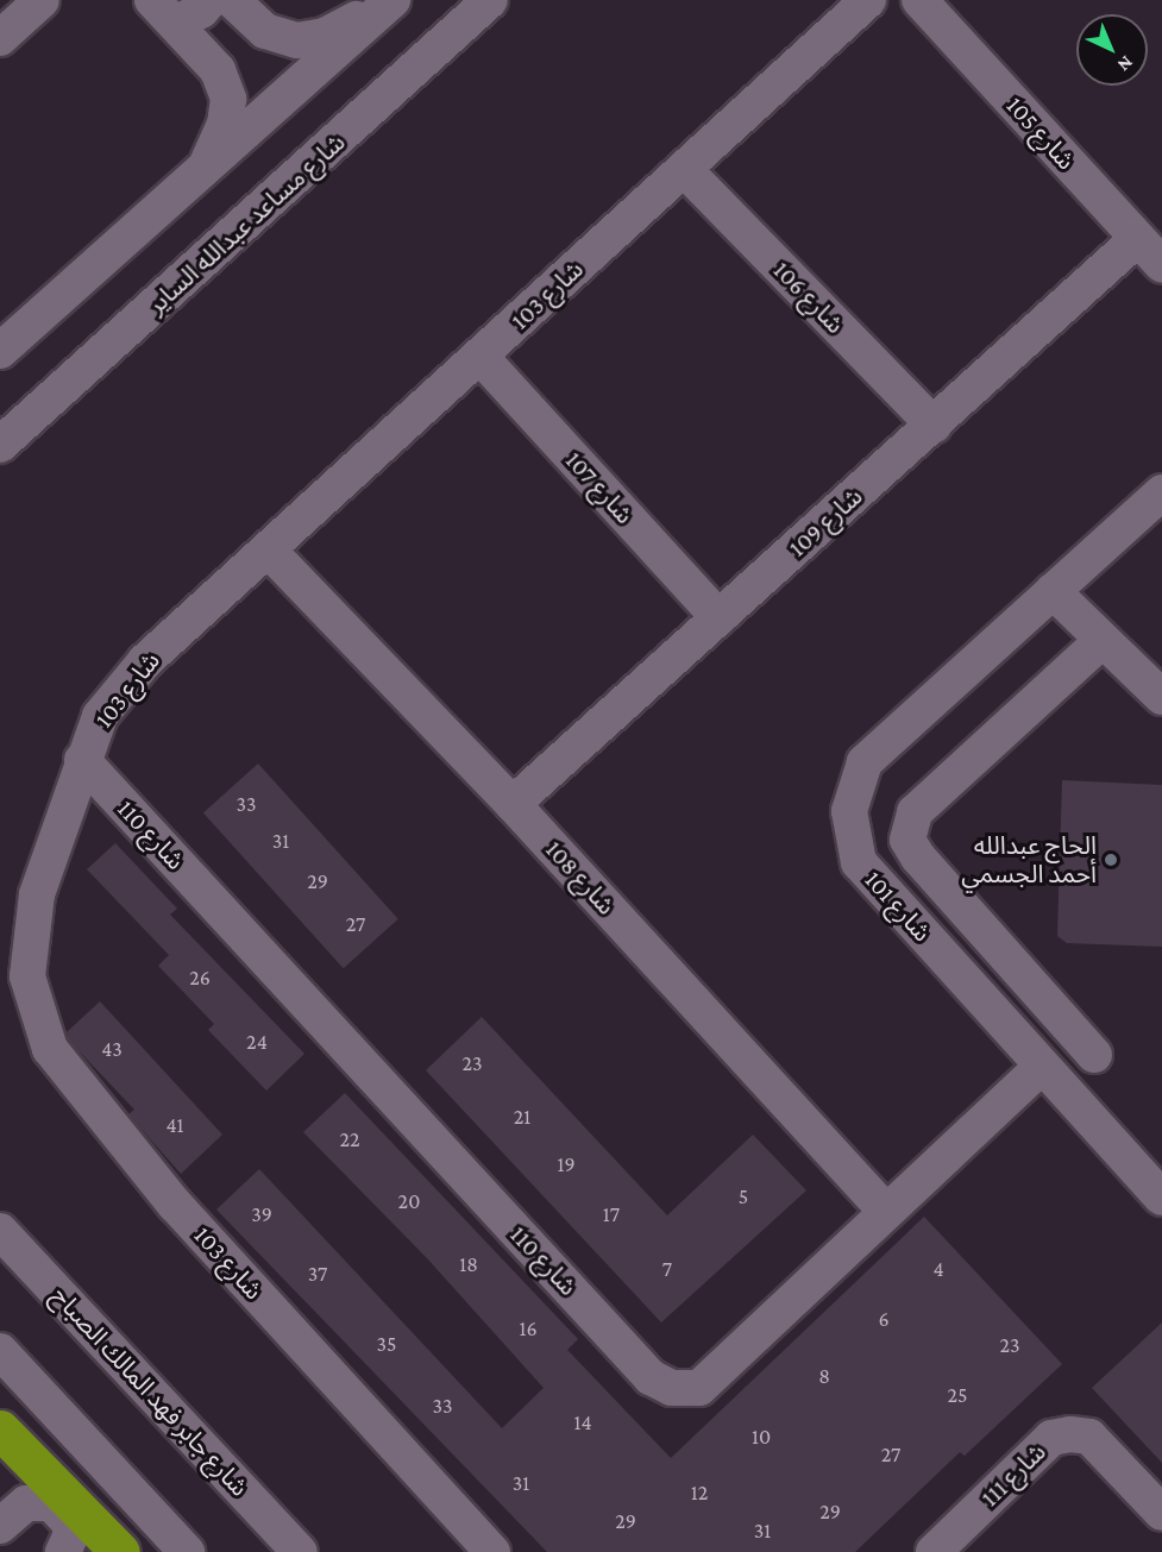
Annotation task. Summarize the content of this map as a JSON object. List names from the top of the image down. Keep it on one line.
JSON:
{"streets":{"street":["شارع 105","شارع مساعد عبدالله الساير","شارع 103","شارع 106","شارع 107","شارع 109","شارع 110","شارع 108","شارع 101","شارع جابر فهد المالك الصباح","شارع 111"]},"crossings":[["شارع 105","شارع 109"],["شارع 103","شارع 106"],["شارع 103","شارع 107"],["شارع 103","شارع 110"],["شارع 103","شارع 108"],["شارع 106","شارع 109"],["شارع 107","شارع 109"],["شارع 109","شارع 108"],["شارع 110","شارع 108"],["شارع 110","شارع 101"]],"places":["الحاج عبدالله أحمد الجسمي"],"house_numbers":["33","31","29","27","26","24","43","23","21","41","22","19","5","20","39","17","18","7","4","37","6","16","35","23","8","25","33","14","10","27","31","12","29","29","31"],"north":"bottom right"}
